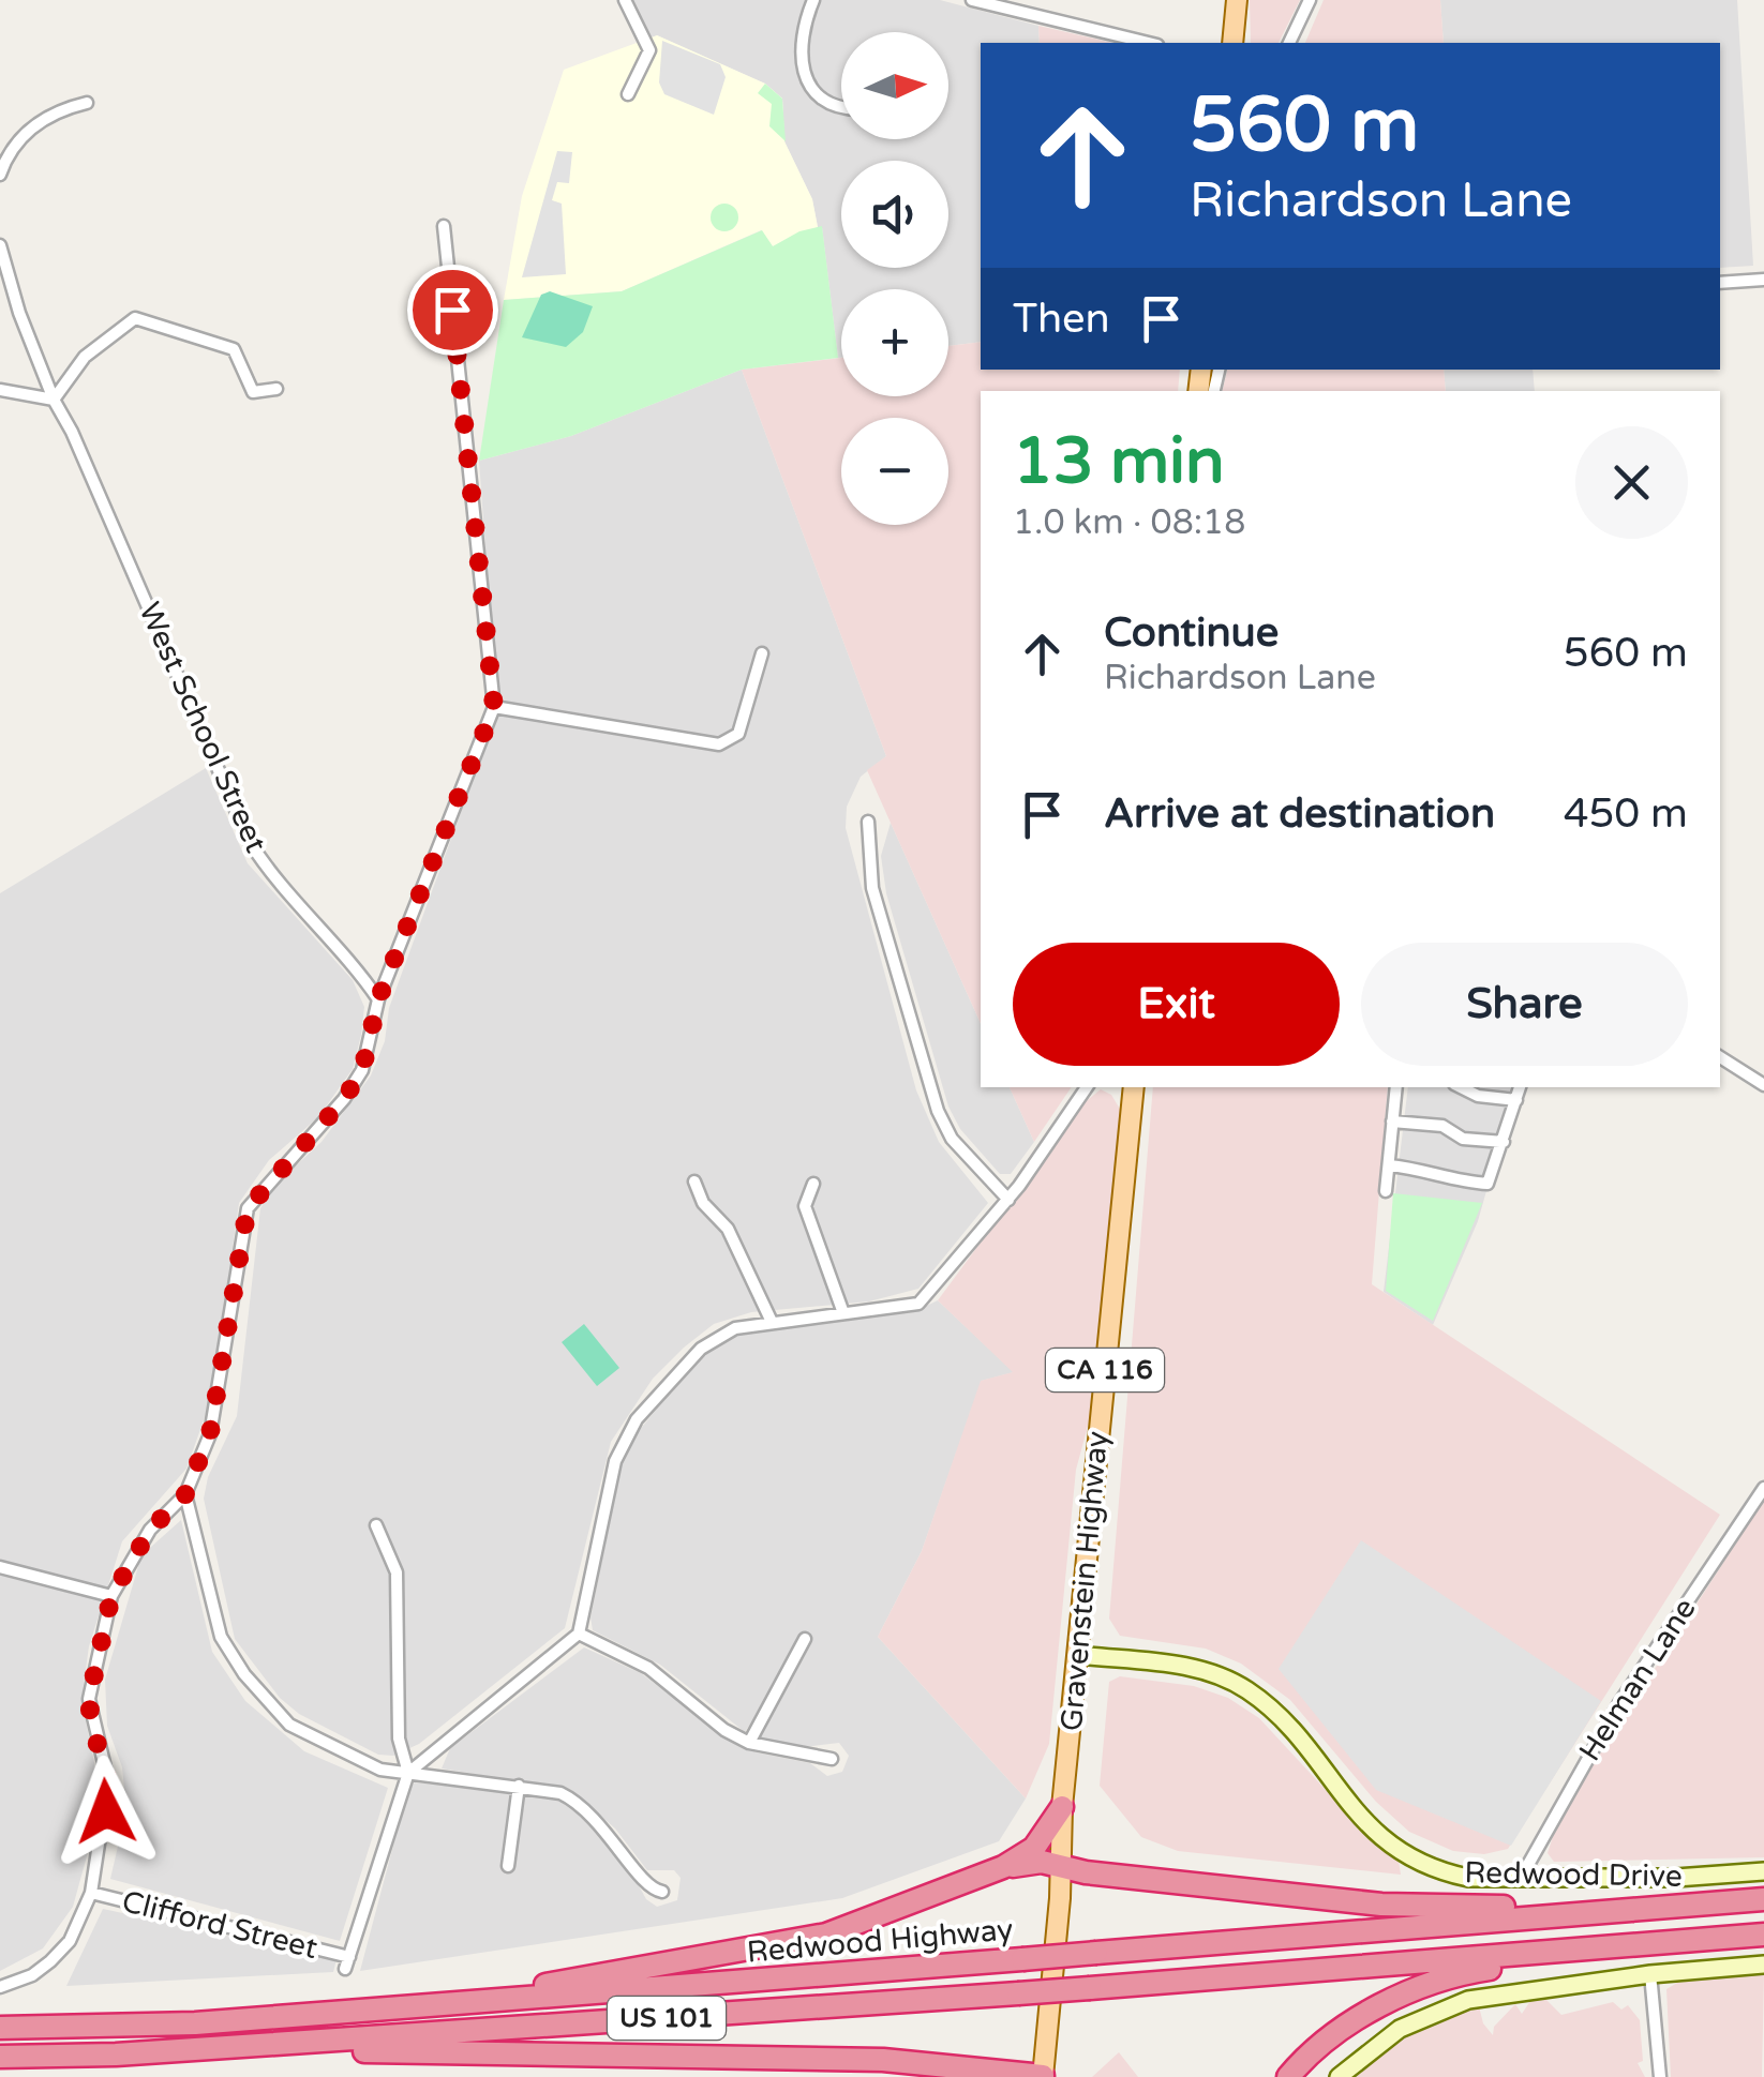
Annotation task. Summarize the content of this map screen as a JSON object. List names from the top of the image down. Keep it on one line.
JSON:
{"streets":{"highway":["CA 116","Redwood Highway","US 101"],"main road":["Gravenstein Highway","Redwood Drive"],"street":["West School Street","Helman Lane","Clifford Street"]},"crossings":[["CA 116","Gravenstein Highway"],["CA 116","Redwood Highway"],["Gravenstein Highway","Redwood Drive"],["Helman Lane","Redwood Drive"]],"north":"right","page":{"map_buttons":["+","−"],"turn":["560 m","Richardson Lane"],"then":"Then","heading":["13 min","1.0 km · 08:18"],"list":[{"name":"Continue","note":"Richardson Lane","value":"560 m"},{"name":"Arrive at destination","value":"450 m"}],"buttons":["Exit","Share"]}}
